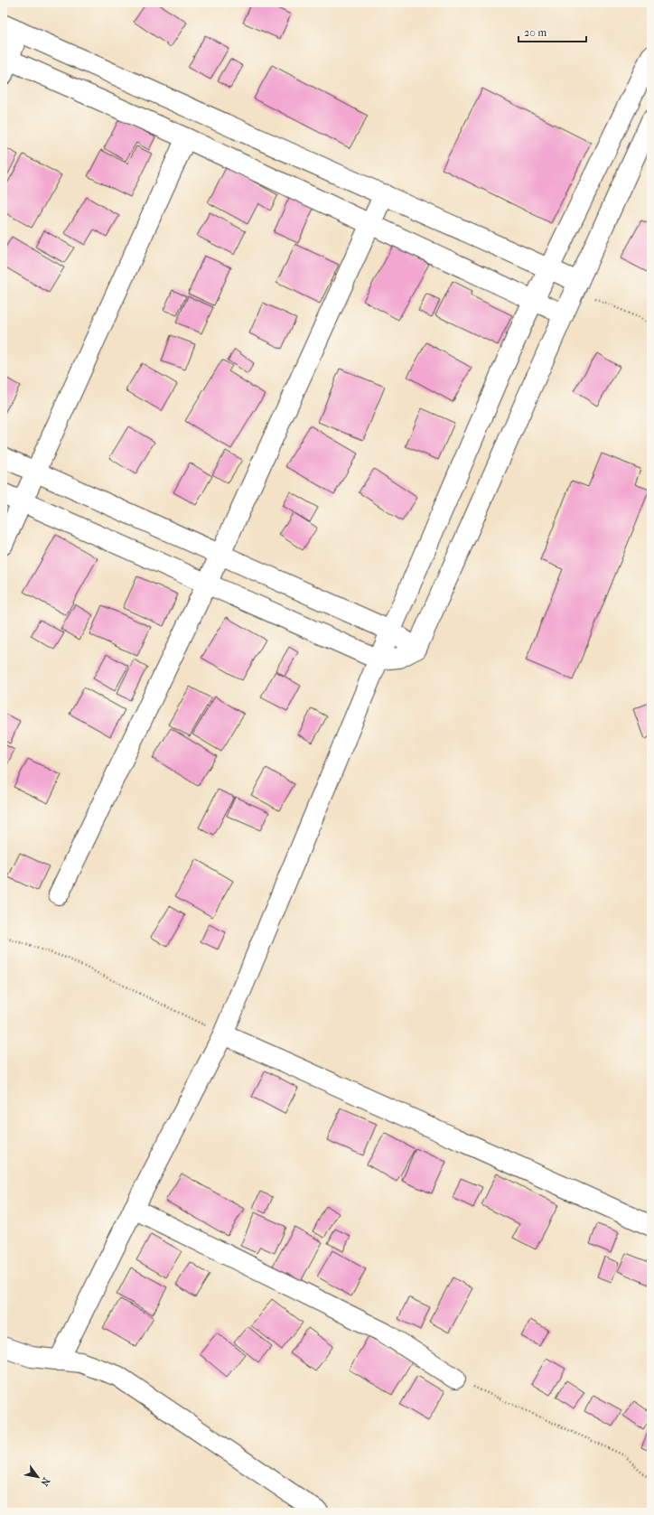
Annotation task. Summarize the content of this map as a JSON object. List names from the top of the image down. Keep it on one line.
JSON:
{"scale_bar":"20 m","north":"bottom right"}
